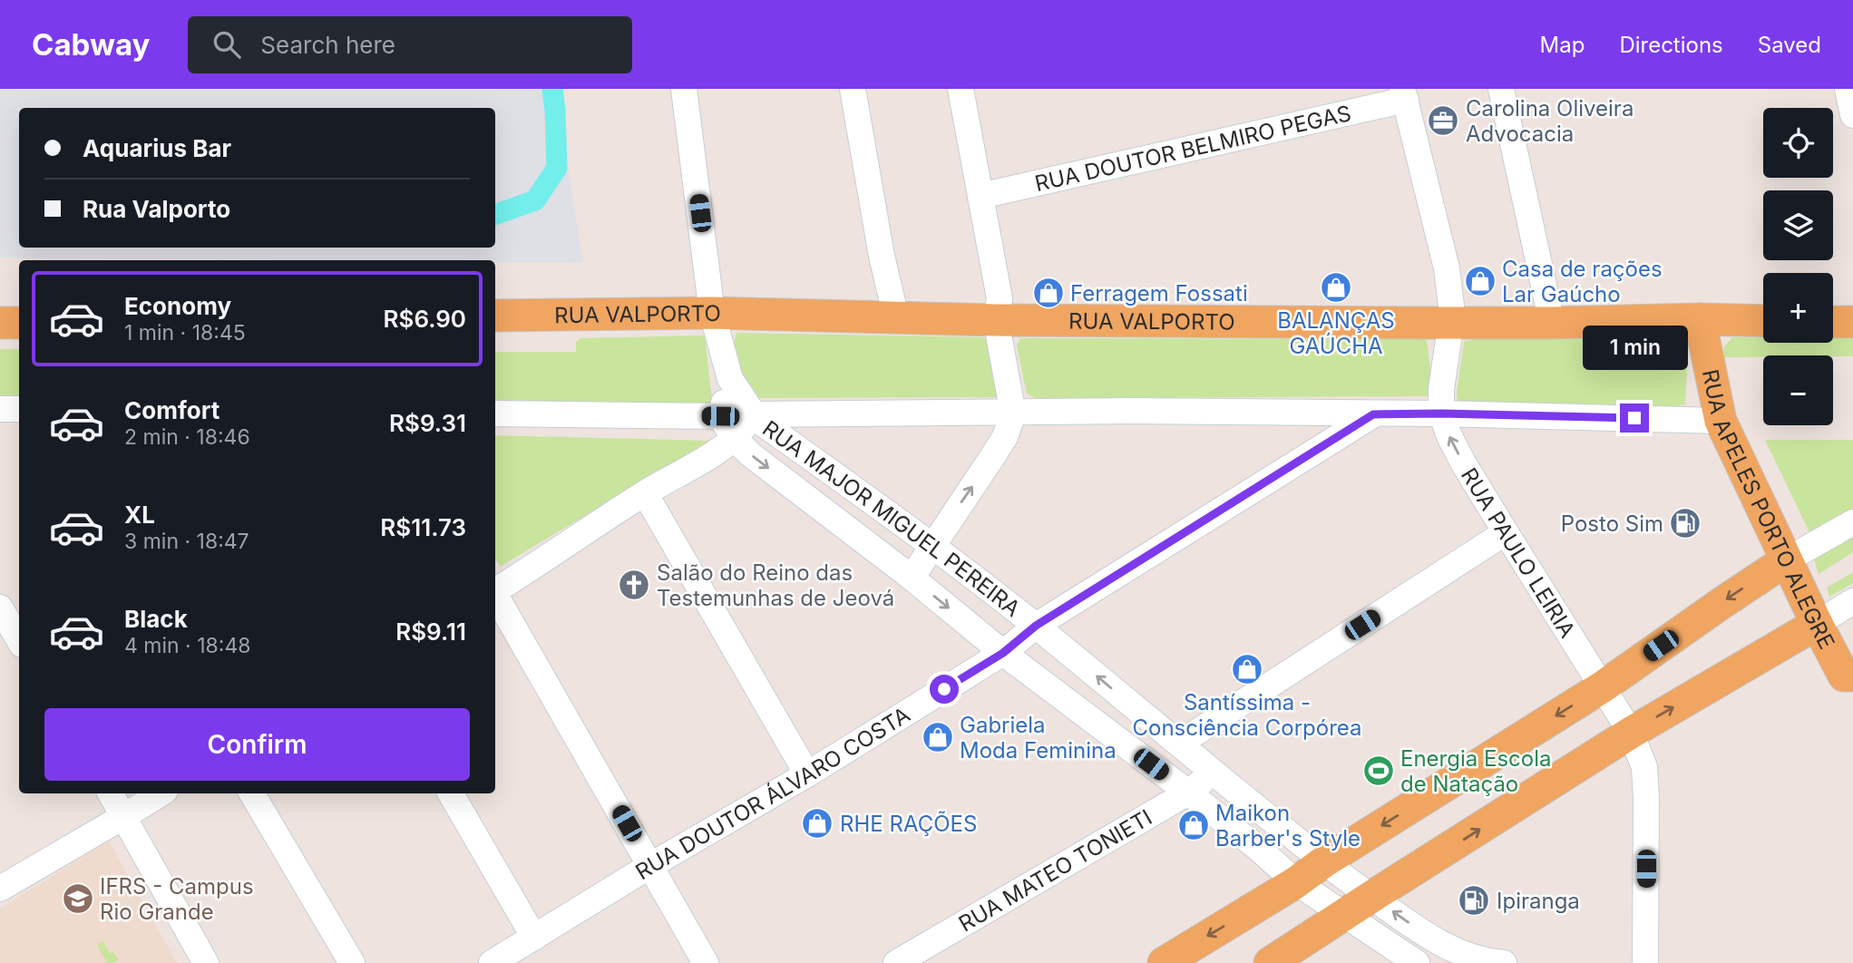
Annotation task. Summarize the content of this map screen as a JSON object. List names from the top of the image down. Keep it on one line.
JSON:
{"streets":{"main road":["RUA VALPORTO","RUA APELES PORTO ALEGRE"],"street":["RUA DOUTOR BELMIRO PEGAS","RUA MAJOR MIGUEL PEREIRA","RUA PAULO LEIRIA","RUA DOUTOR ÁLVARO COSTA","RUA MATEO TONIETI"]},"crossings":[["RUA VALPORTO","RUA APELES PORTO ALEGRE"],["RUA MAJOR MIGUEL PEREIRA","RUA DOUTOR ÁLVARO COSTA"],["RUA MAJOR MIGUEL PEREIRA","RUA MATEO TONIETI"]],"places":{"office":["Carolina Oliveira Advocacia"],"shop":["Casa de rações Lar Gaúcho","BALANÇAS GAÚCHA","Ferragem Fossati","Santíssima - Consciência Corpórea","Gabriela Moda Feminina","RHE RAÇÕES","Maikon Barber's Style"],"fuel station":["Posto Sim","Ipiranga"],"church":["Salão do Reino das Testemunhas de Jeová"],"sports":["Energia Escola de Natação"],"school or university":["IFRS - Campus Rio Grande"]},"page":{"header":"Cabway","search":"Search here","nav":["Map","Directions","Saved"],"map_buttons":["+","−"],"banner":["Aquarius Bar","Rua Valporto"],"list":[{"name":"Economy","note":"1 min · 18:45","value":"R$6.90"},{"name":"Comfort","note":"2 min · 18:46","value":"R$9.31"},{"name":"XL","note":"3 min · 18:47","value":"R$11.73"},{"name":"Black","note":"4 min · 18:48","value":"R$9.11"}],"bubble":"1 min","buttons":"Confirm"}}
